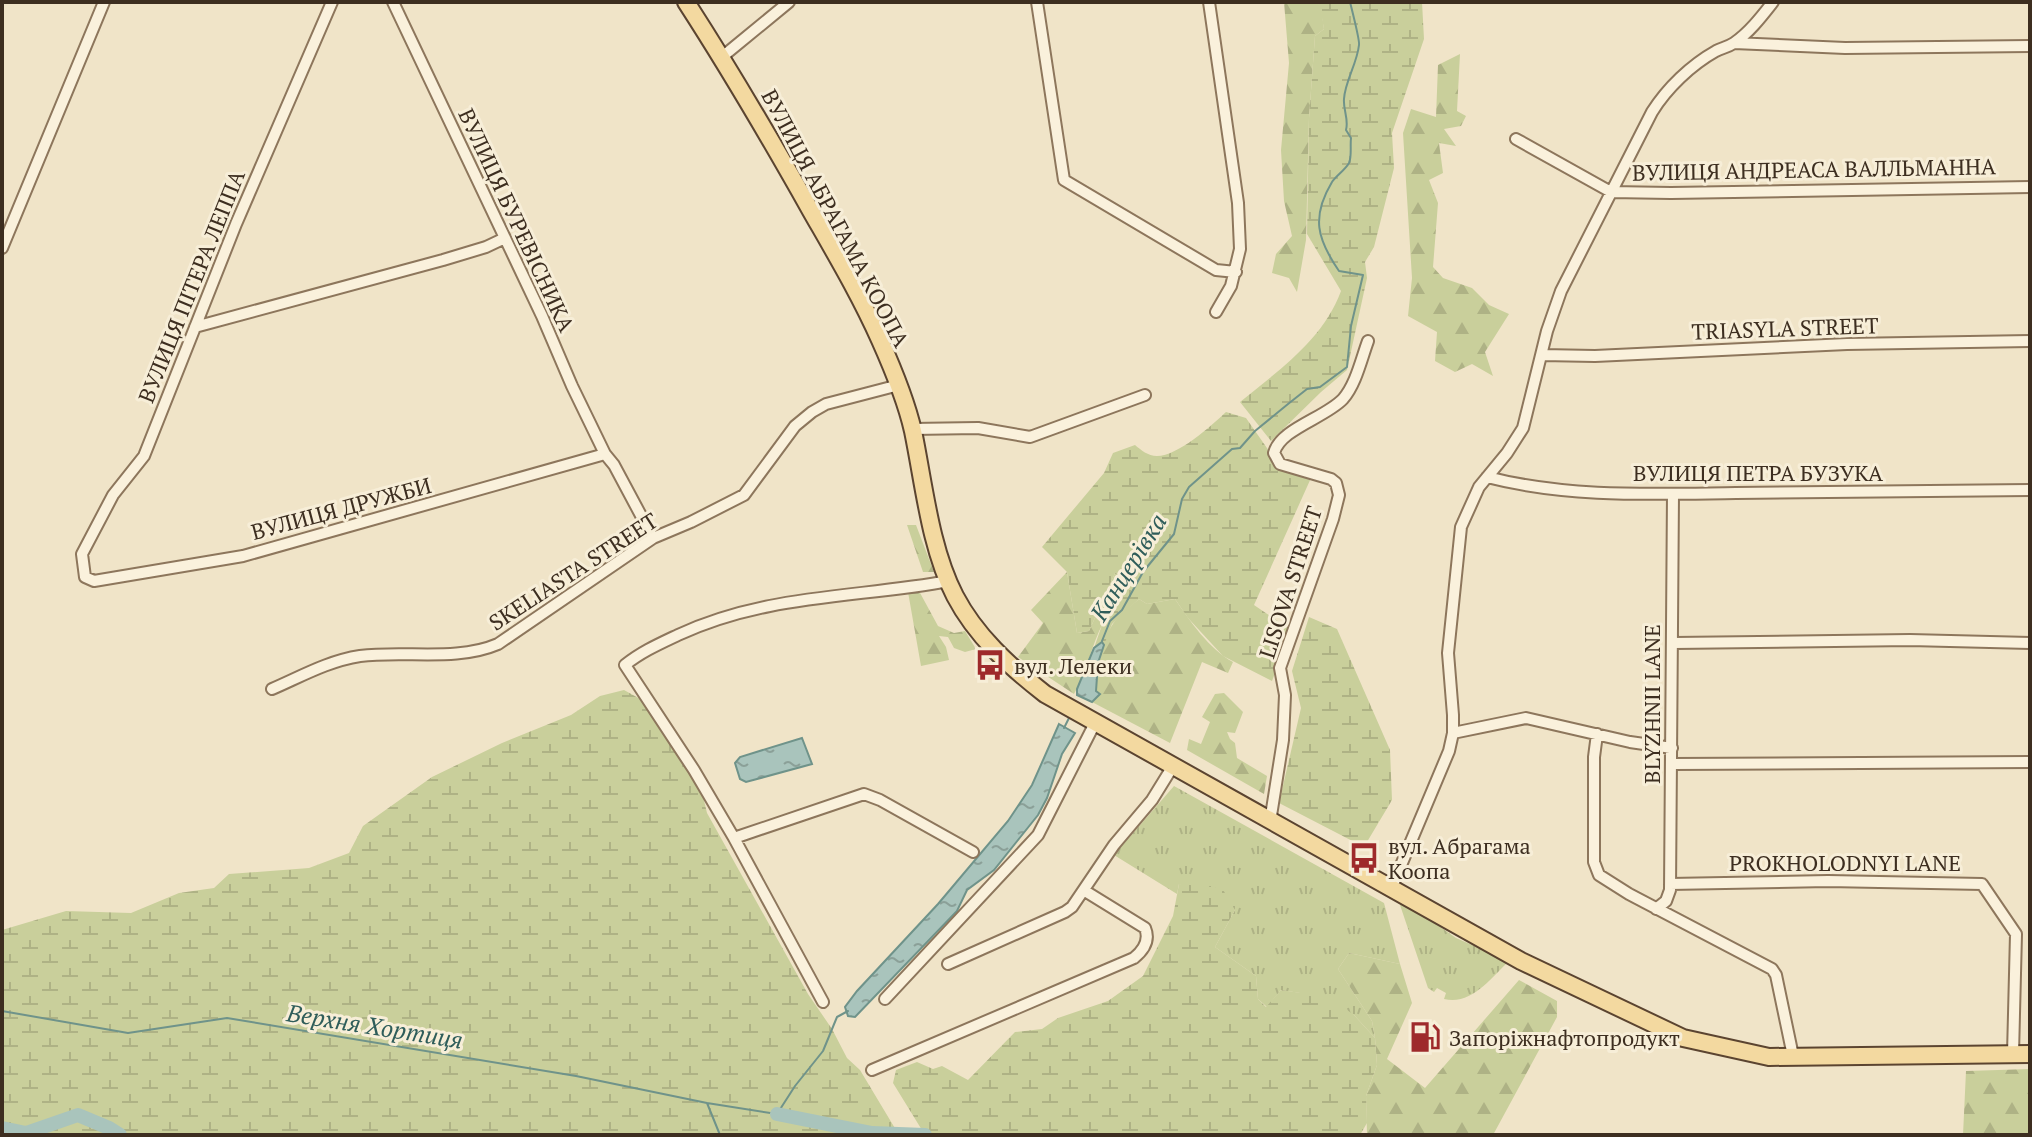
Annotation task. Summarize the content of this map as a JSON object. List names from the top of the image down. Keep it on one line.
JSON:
{"streets":{"main road":["ВУЛИЦЯ АБРАГАМА КООПА"],"street":["ВУЛИЦЯ АНДРЕАСА ВАЛЛЬМАННА","ВУЛИЦЯ БУРЕВІСНИКА","ВУЛИЦЯ ПІТЕРА ЛЕППА","TRIASYLA STREET","ВУЛИЦЯ ПЕТРА БУЗУКА","ВУЛИЦЯ ДРУЖБИ","SKELIASTA STREET","LISOVA STREET","BLYZHNII LANE","PROKHOLODNYI LANE"]},"crossings":[["ВУЛИЦЯ АБРАГАМА КООПА","SKELIASTA STREET"],["ВУЛИЦЯ АБРАГАМА КООПА","LISOVA STREET"],["ВУЛИЦЯ АБРАГАМА КООПА","PROKHOLODNYI LANE"],["ВУЛИЦЯ БУРЕВІСНИКА","ВУЛИЦЯ ДРУЖБИ"],["ВУЛИЦЯ БУРЕВІСНИКА","SKELIASTA STREET"],["ВУЛИЦЯ ПІТЕРА ЛЕППА","ВУЛИЦЯ ДРУЖБИ"],["ВУЛИЦЯ ПЕТРА БУЗУКА","BLYZHNII LANE"],["BLYZHNII LANE","PROKHOLODNYI LANE"]],"water":["Канцерівка","Верхня Хортиця"],"places":{"bus stop":["вул. Лелеки","вул. Абрагама Коопа"],"fuel station":["Запоріжнафтопродукт"]}}
